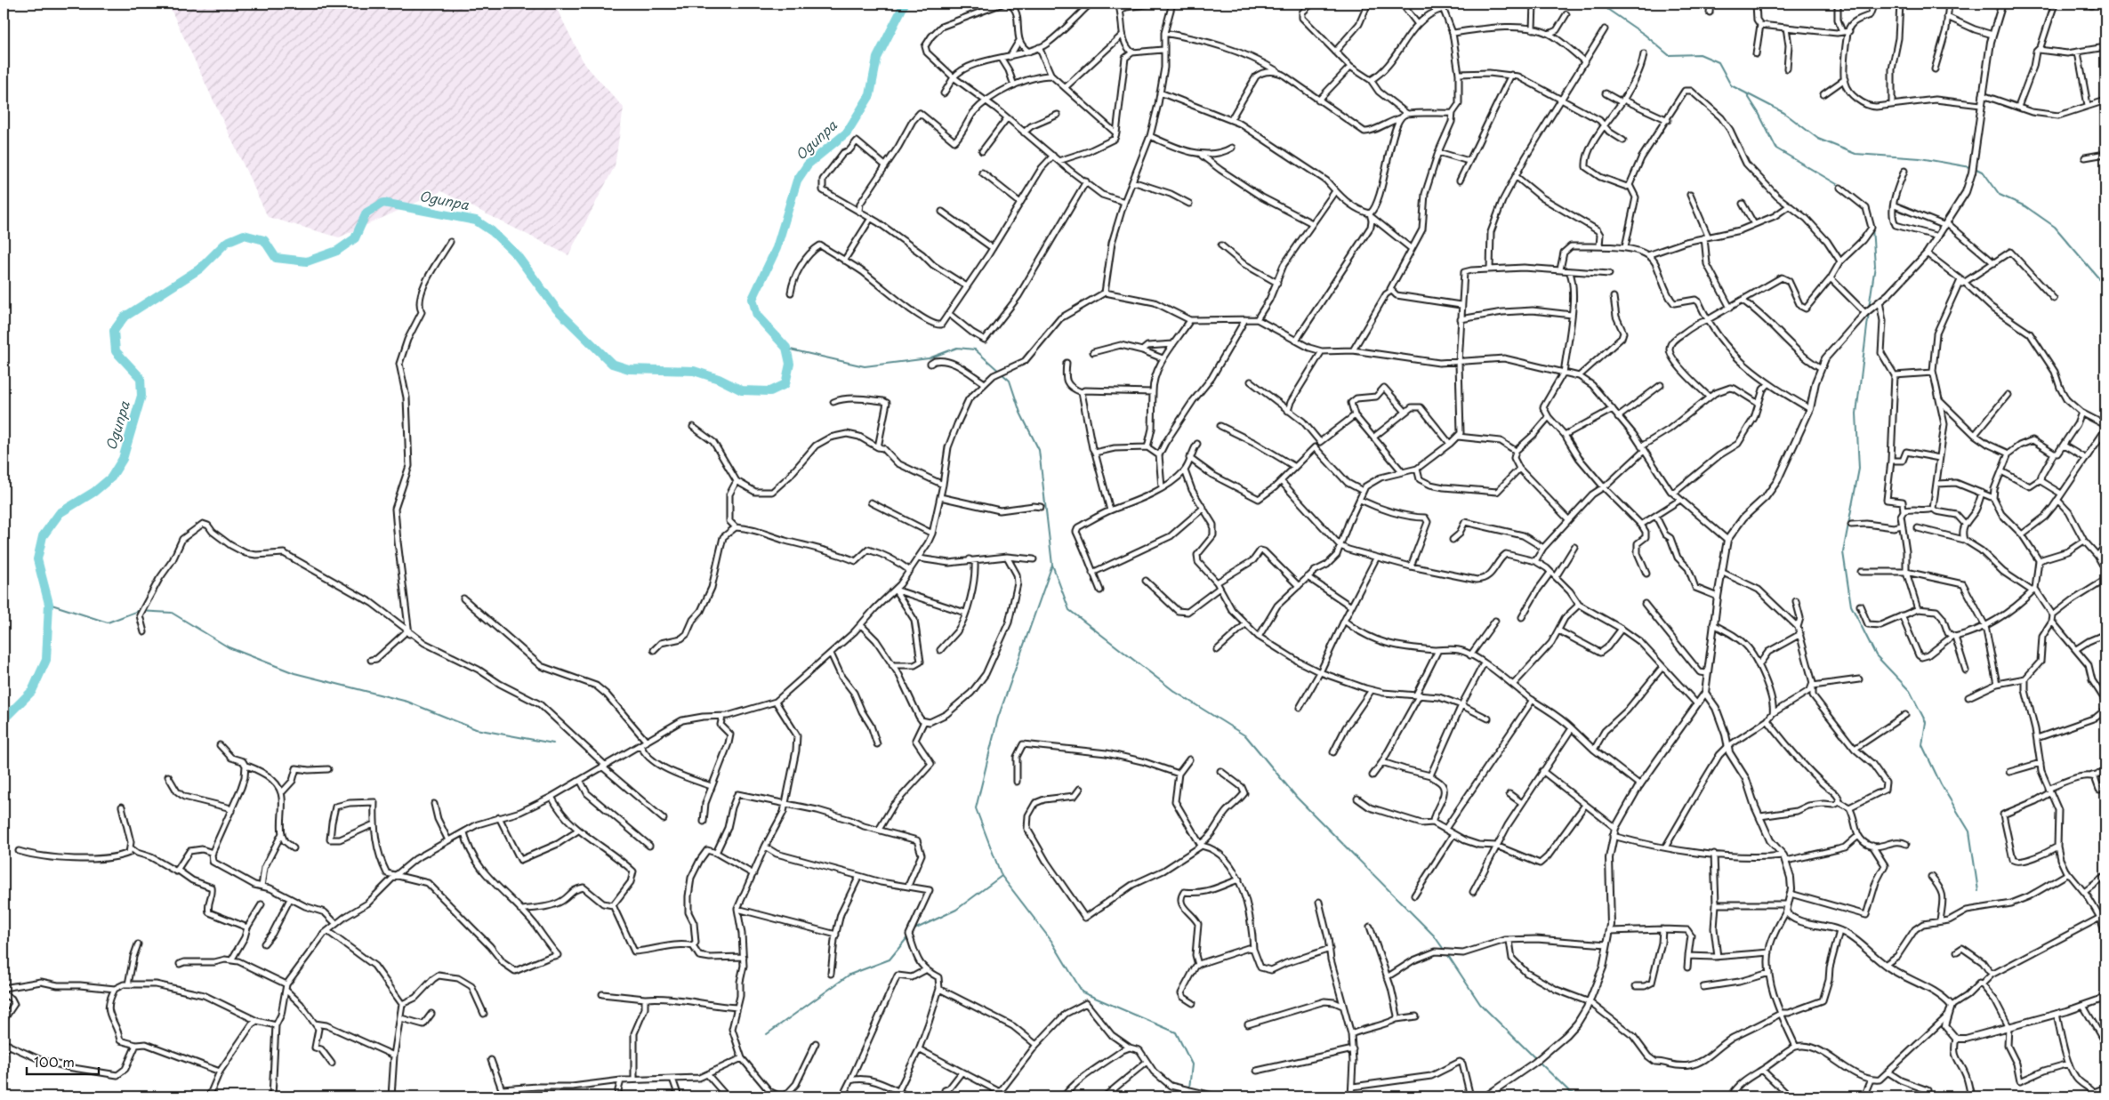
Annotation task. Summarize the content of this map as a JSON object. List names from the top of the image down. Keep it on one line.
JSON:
{"water":["Ogunpa"],"scale_bar":"100 m"}
